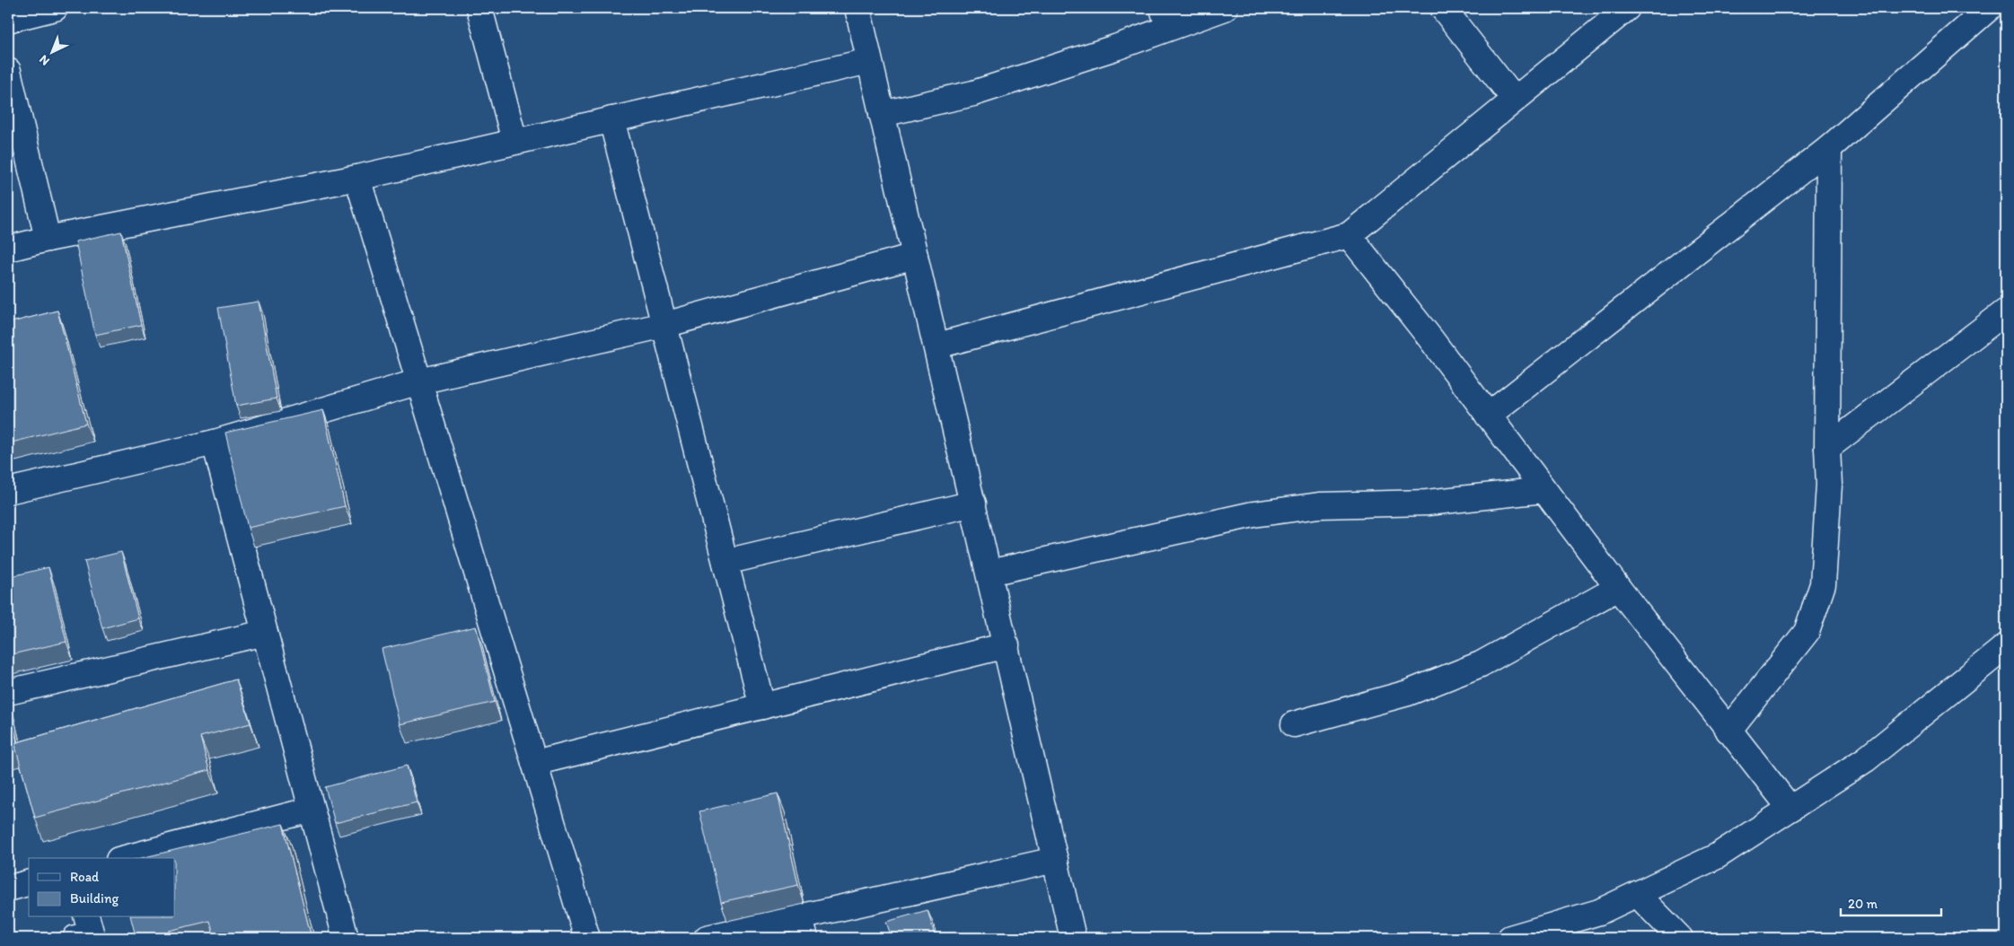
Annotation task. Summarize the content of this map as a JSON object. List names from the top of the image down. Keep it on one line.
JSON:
{"legend":["Road","Building"],"scale_bar":"20 m","north":"bottom left"}
